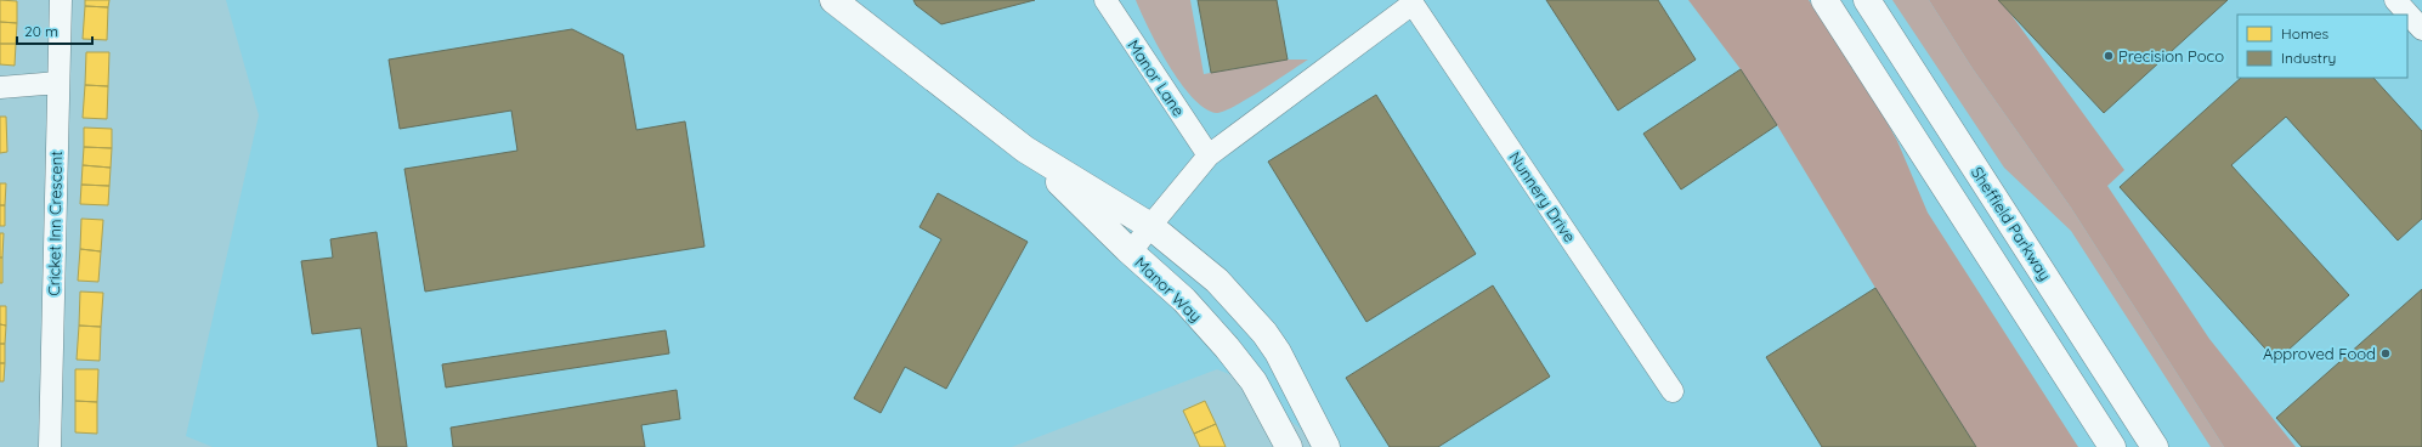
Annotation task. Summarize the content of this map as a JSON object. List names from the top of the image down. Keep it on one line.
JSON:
{"streets":{"main road":["Sheffield Parkway","Manor Way"],"street":["Manor Lane","Nunnery Drive","Cricket Inn Crescent"]},"crossings":[["Manor Lane","Nunnery Drive"],["Nunnery Drive","Manor Way"]],"places":["Precision Poco","Approved Food"],"legend":["Homes","Industry"],"scale_bar":"20 m"}
